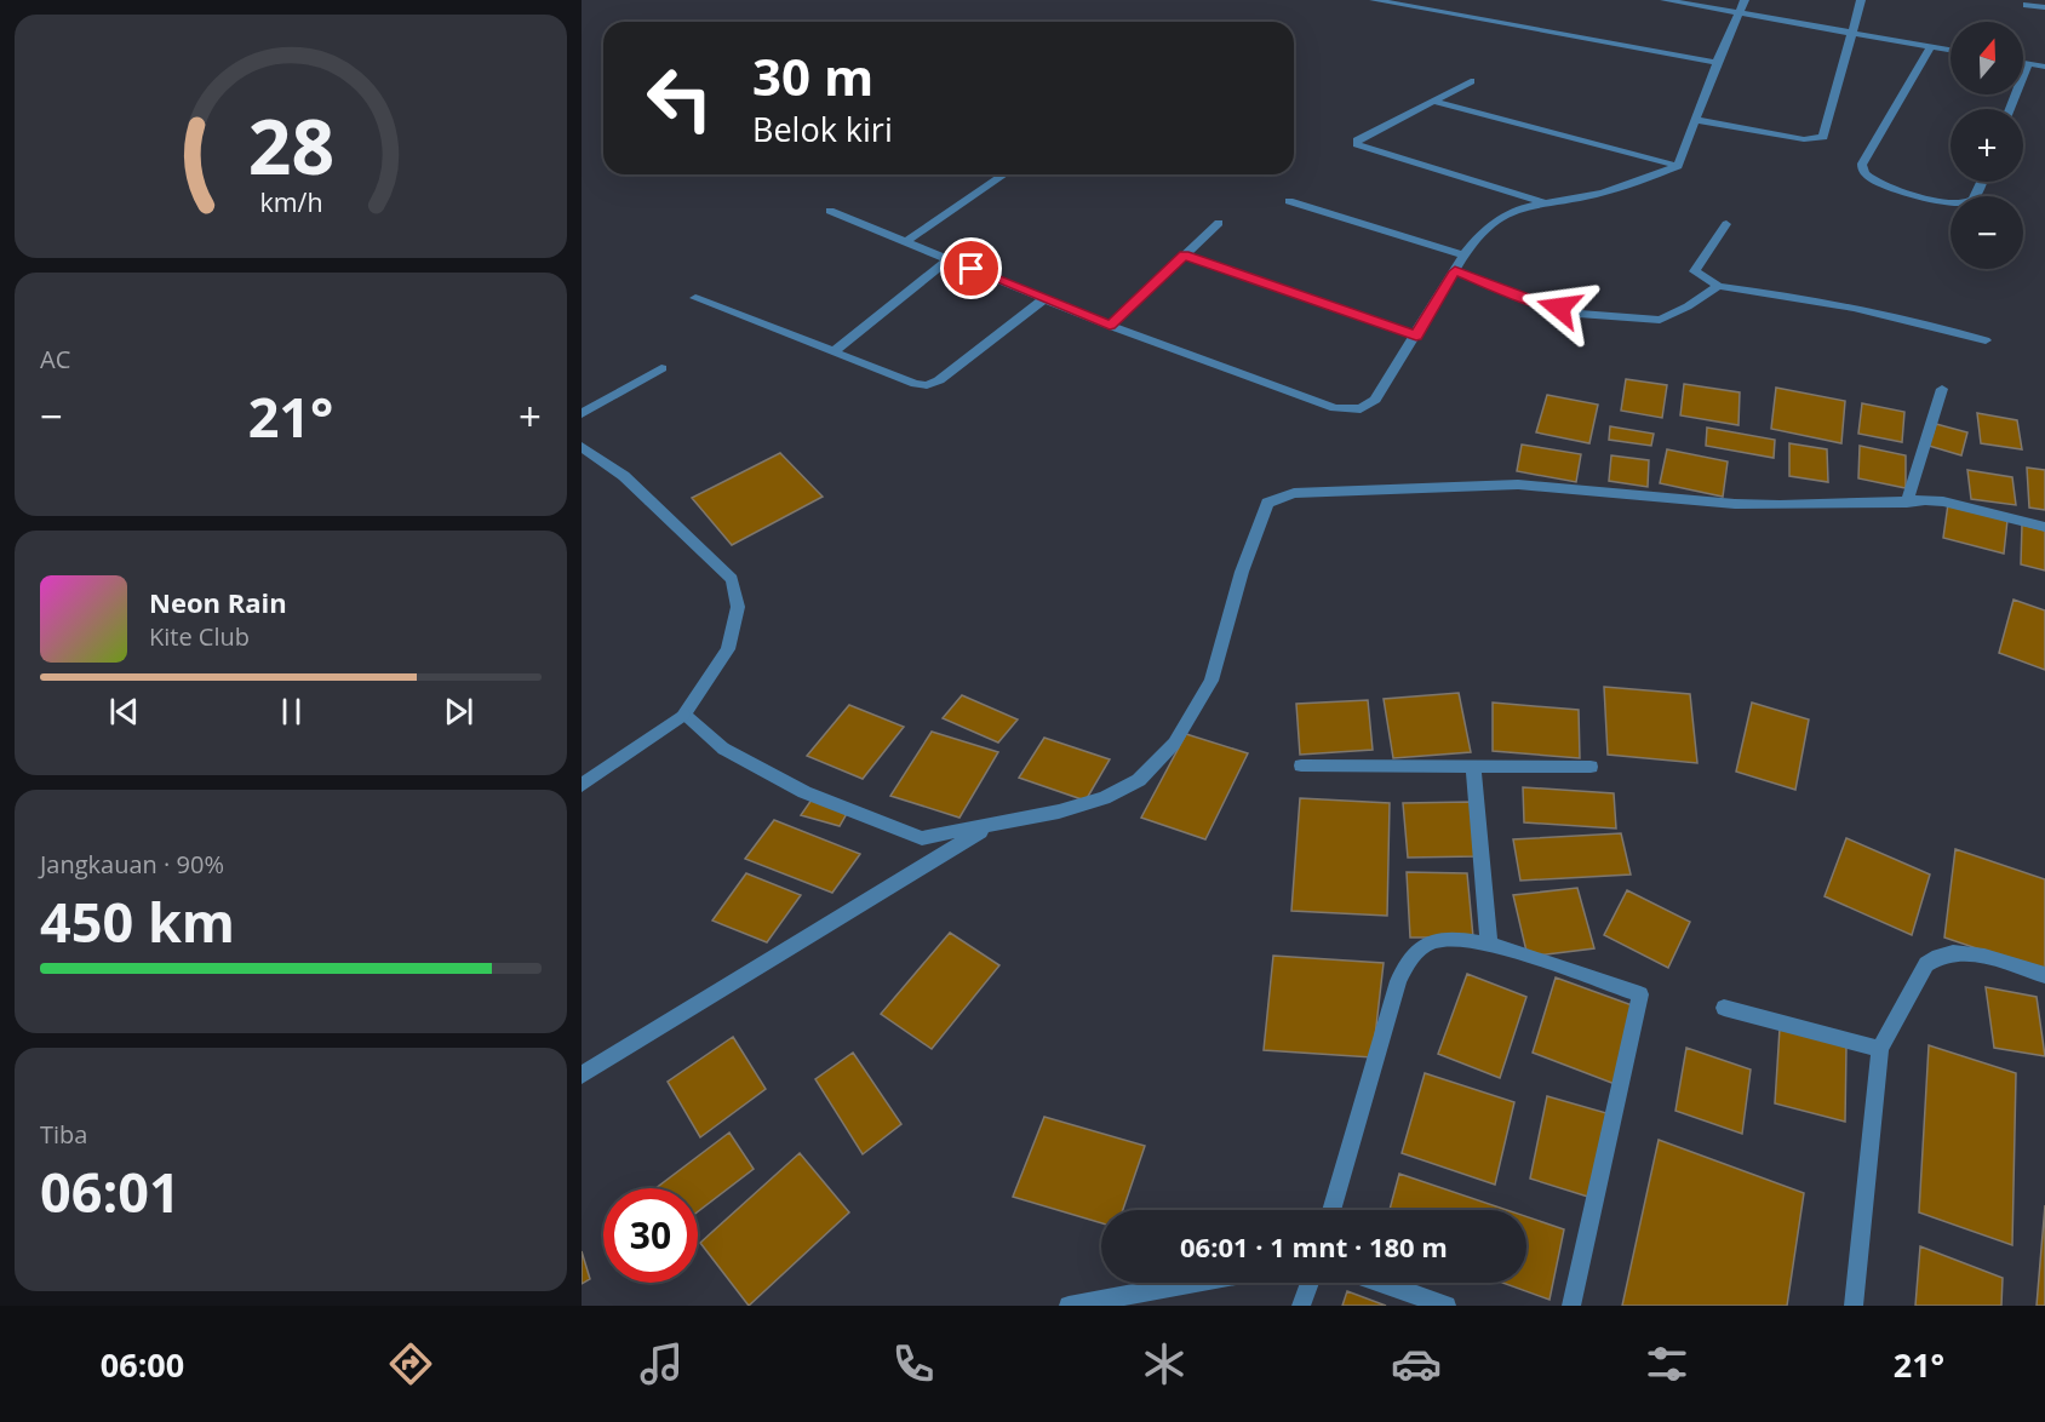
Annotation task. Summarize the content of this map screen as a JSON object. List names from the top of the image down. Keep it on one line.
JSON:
{"north":"top","page":{"map_buttons":["+","−"],"turn":["30 m","Belok kiri"],"tile":["AC",["Jangkauan · 90%","450 km"],["Tiba","06:01"]],"heat":["−","21°","+"],"song":["Neon Rain","Kite Club"],"limit":"30","trip":"06:01 · 1 mnt · 180 m","tabs":["06:00","21°"],"gauge":["28","km/h"]}}
